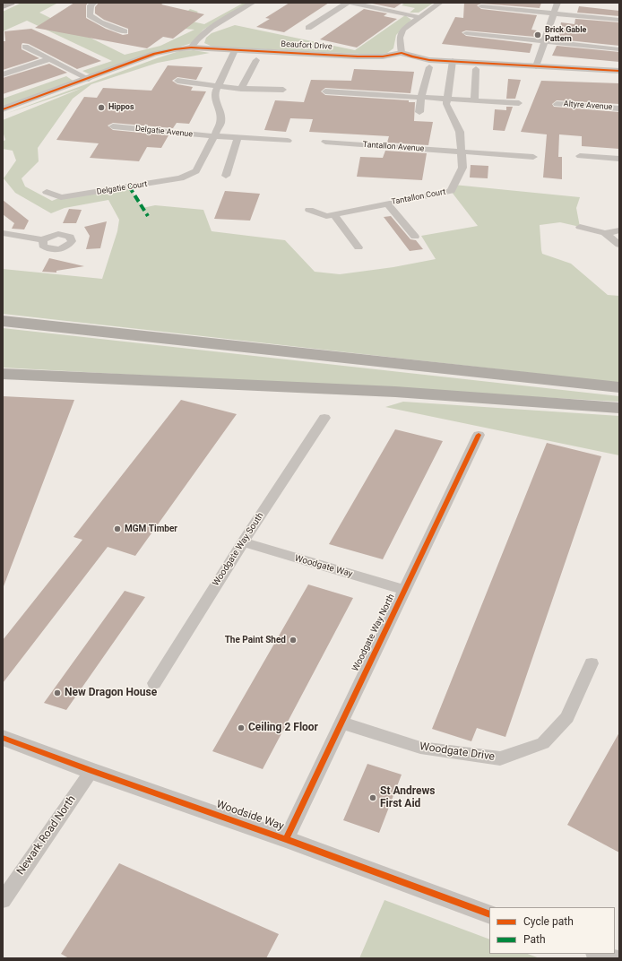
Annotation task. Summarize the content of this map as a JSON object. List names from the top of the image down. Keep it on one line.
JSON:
{"streets":{"street":["Beaufort Drive","Altyre Avenue","Delgatie Avenue","Tantallon Avenue","Delgatie Court","Tantallon Court","Woodgate Way South","Woodgate Way","Woodgate Way North","Woodgate Drive","Woodside Way","Newark Road North"]},"crossings":[["Delgatie Avenue","Delgatie Court"],["Tantallon Avenue","Tantallon Court"],["Woodgate Way South","Woodgate Way"],["Woodgate Way","Woodgate Way North"],["Woodgate Way North","Woodgate Drive"],["Woodgate Way North","Woodside Way"],["Woodside Way","Newark Road North"]],"places":["Brick Gable Pattern","Hippos","MGM Timber","The Paint Shed","New Dragon House","Ceiling 2 Floor","St Andrews First Aid"],"legend":["Cycle path","Path"]}
